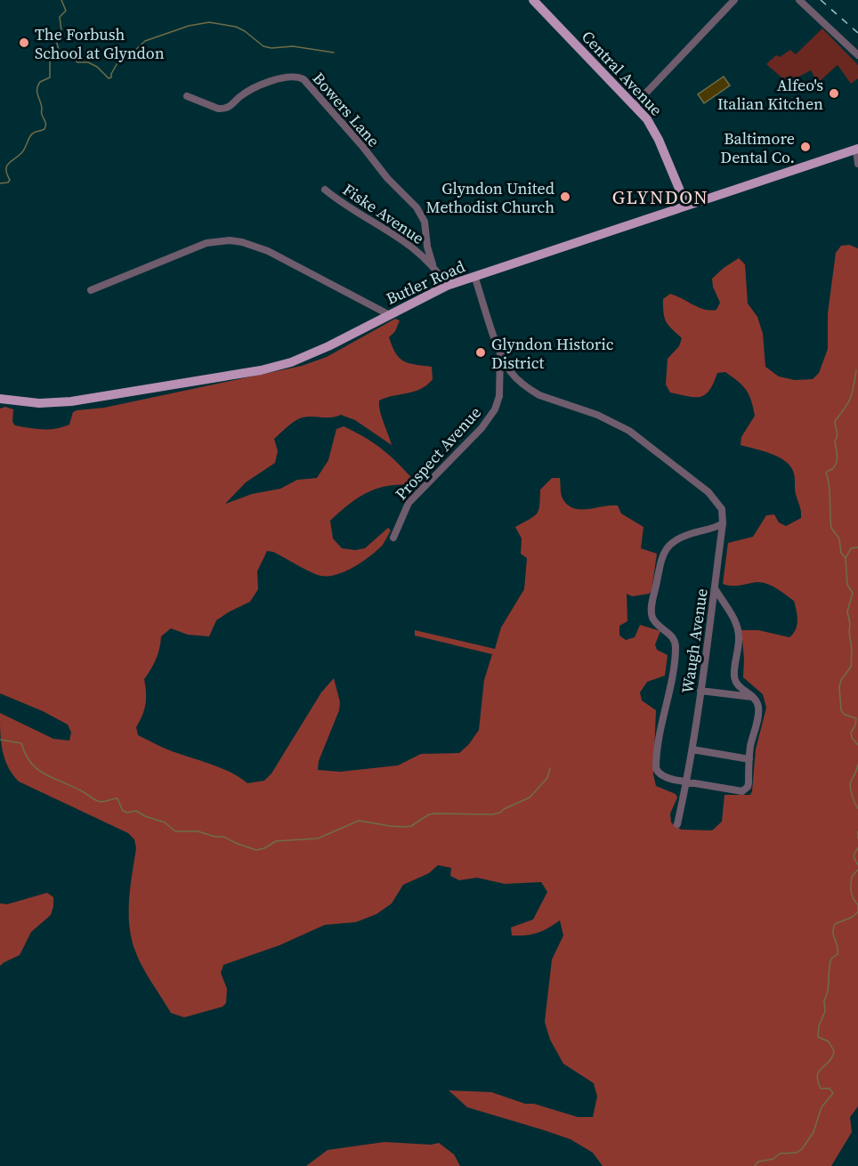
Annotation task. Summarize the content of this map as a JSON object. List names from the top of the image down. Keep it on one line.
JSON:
{"streets":{"main road":["Central Avenue","Butler Road"],"street":["Bowers Lane","Fiske Avenue","Prospect Avenue","Waugh Avenue"]},"crossings":[["Central Avenue","Butler Road"],["Bowers Lane","Fiske Avenue"],["Fiske Avenue","Butler Road"],["Prospect Avenue","Waugh Avenue"]],"districts":["GLYNDON"],"places":["The Forbush School at Glyndon","Alfeo's Italian Kitchen","Baltimore Dental Co.","Glyndon United Methodist Church","Glyndon Historic District"]}
